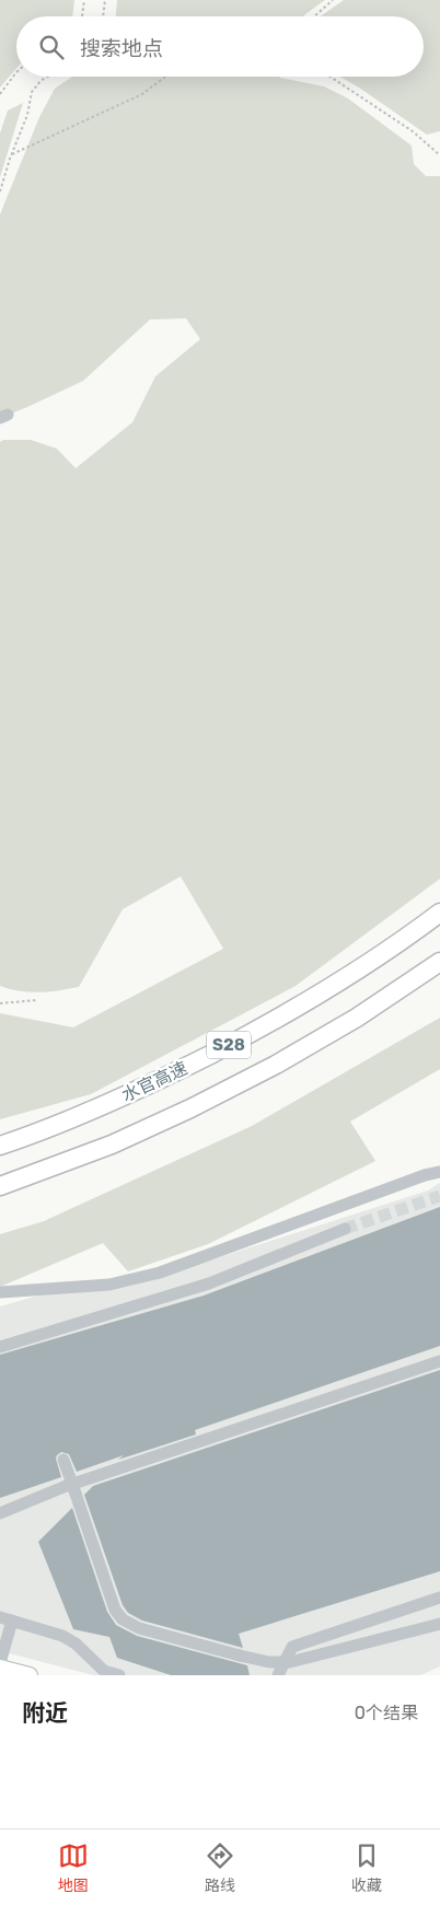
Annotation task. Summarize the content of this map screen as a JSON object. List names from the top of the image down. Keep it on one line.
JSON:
{"streets":{"highway":["S28","水官高速"]},"page":{"search":"搜索地点","heading":["附近","0个结果"],"nav":["地图","路线","收藏"]}}
